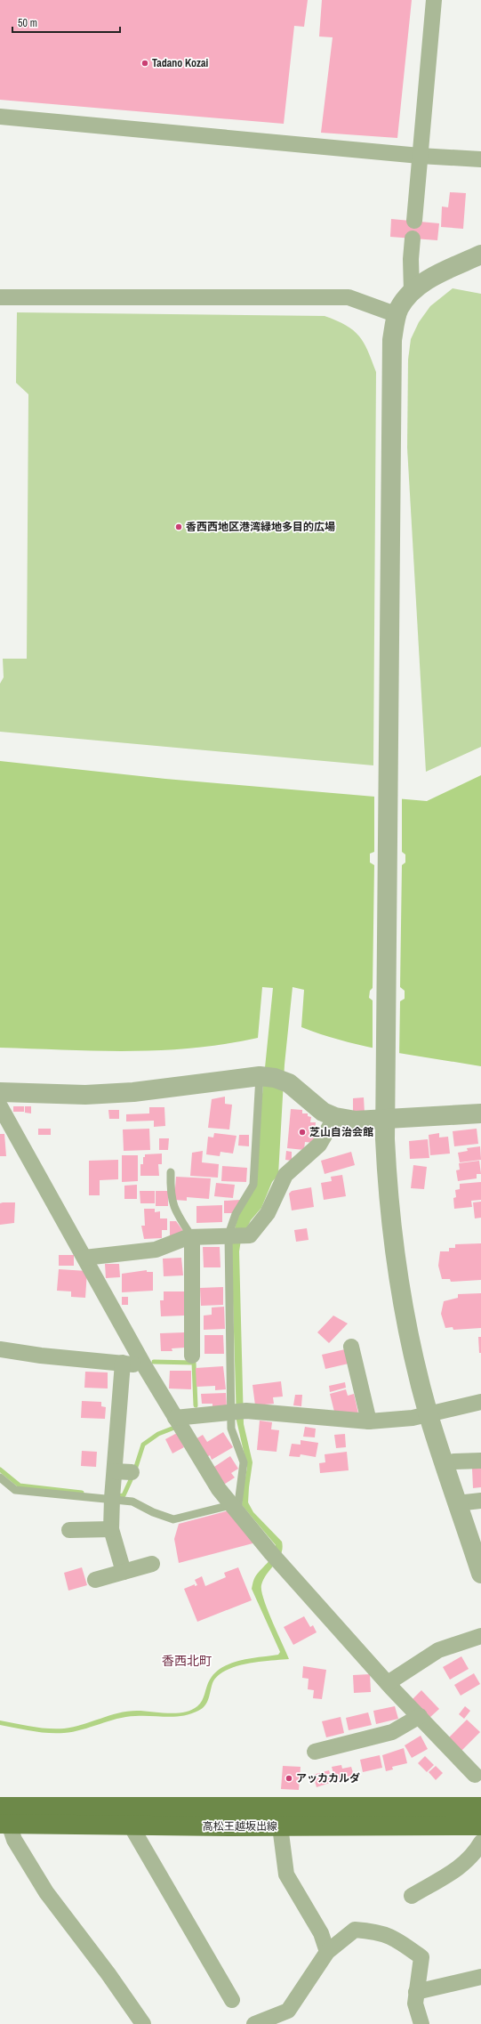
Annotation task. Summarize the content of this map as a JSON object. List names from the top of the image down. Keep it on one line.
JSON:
{"streets":{"main road":["高松王越坂出線"]},"districts":["香西北町"],"places":["Tadano Kozai","香西西地区港湾緑地多目的広場","芝山自治会館","アッカカルダ"],"scale_bar":"50 m"}
